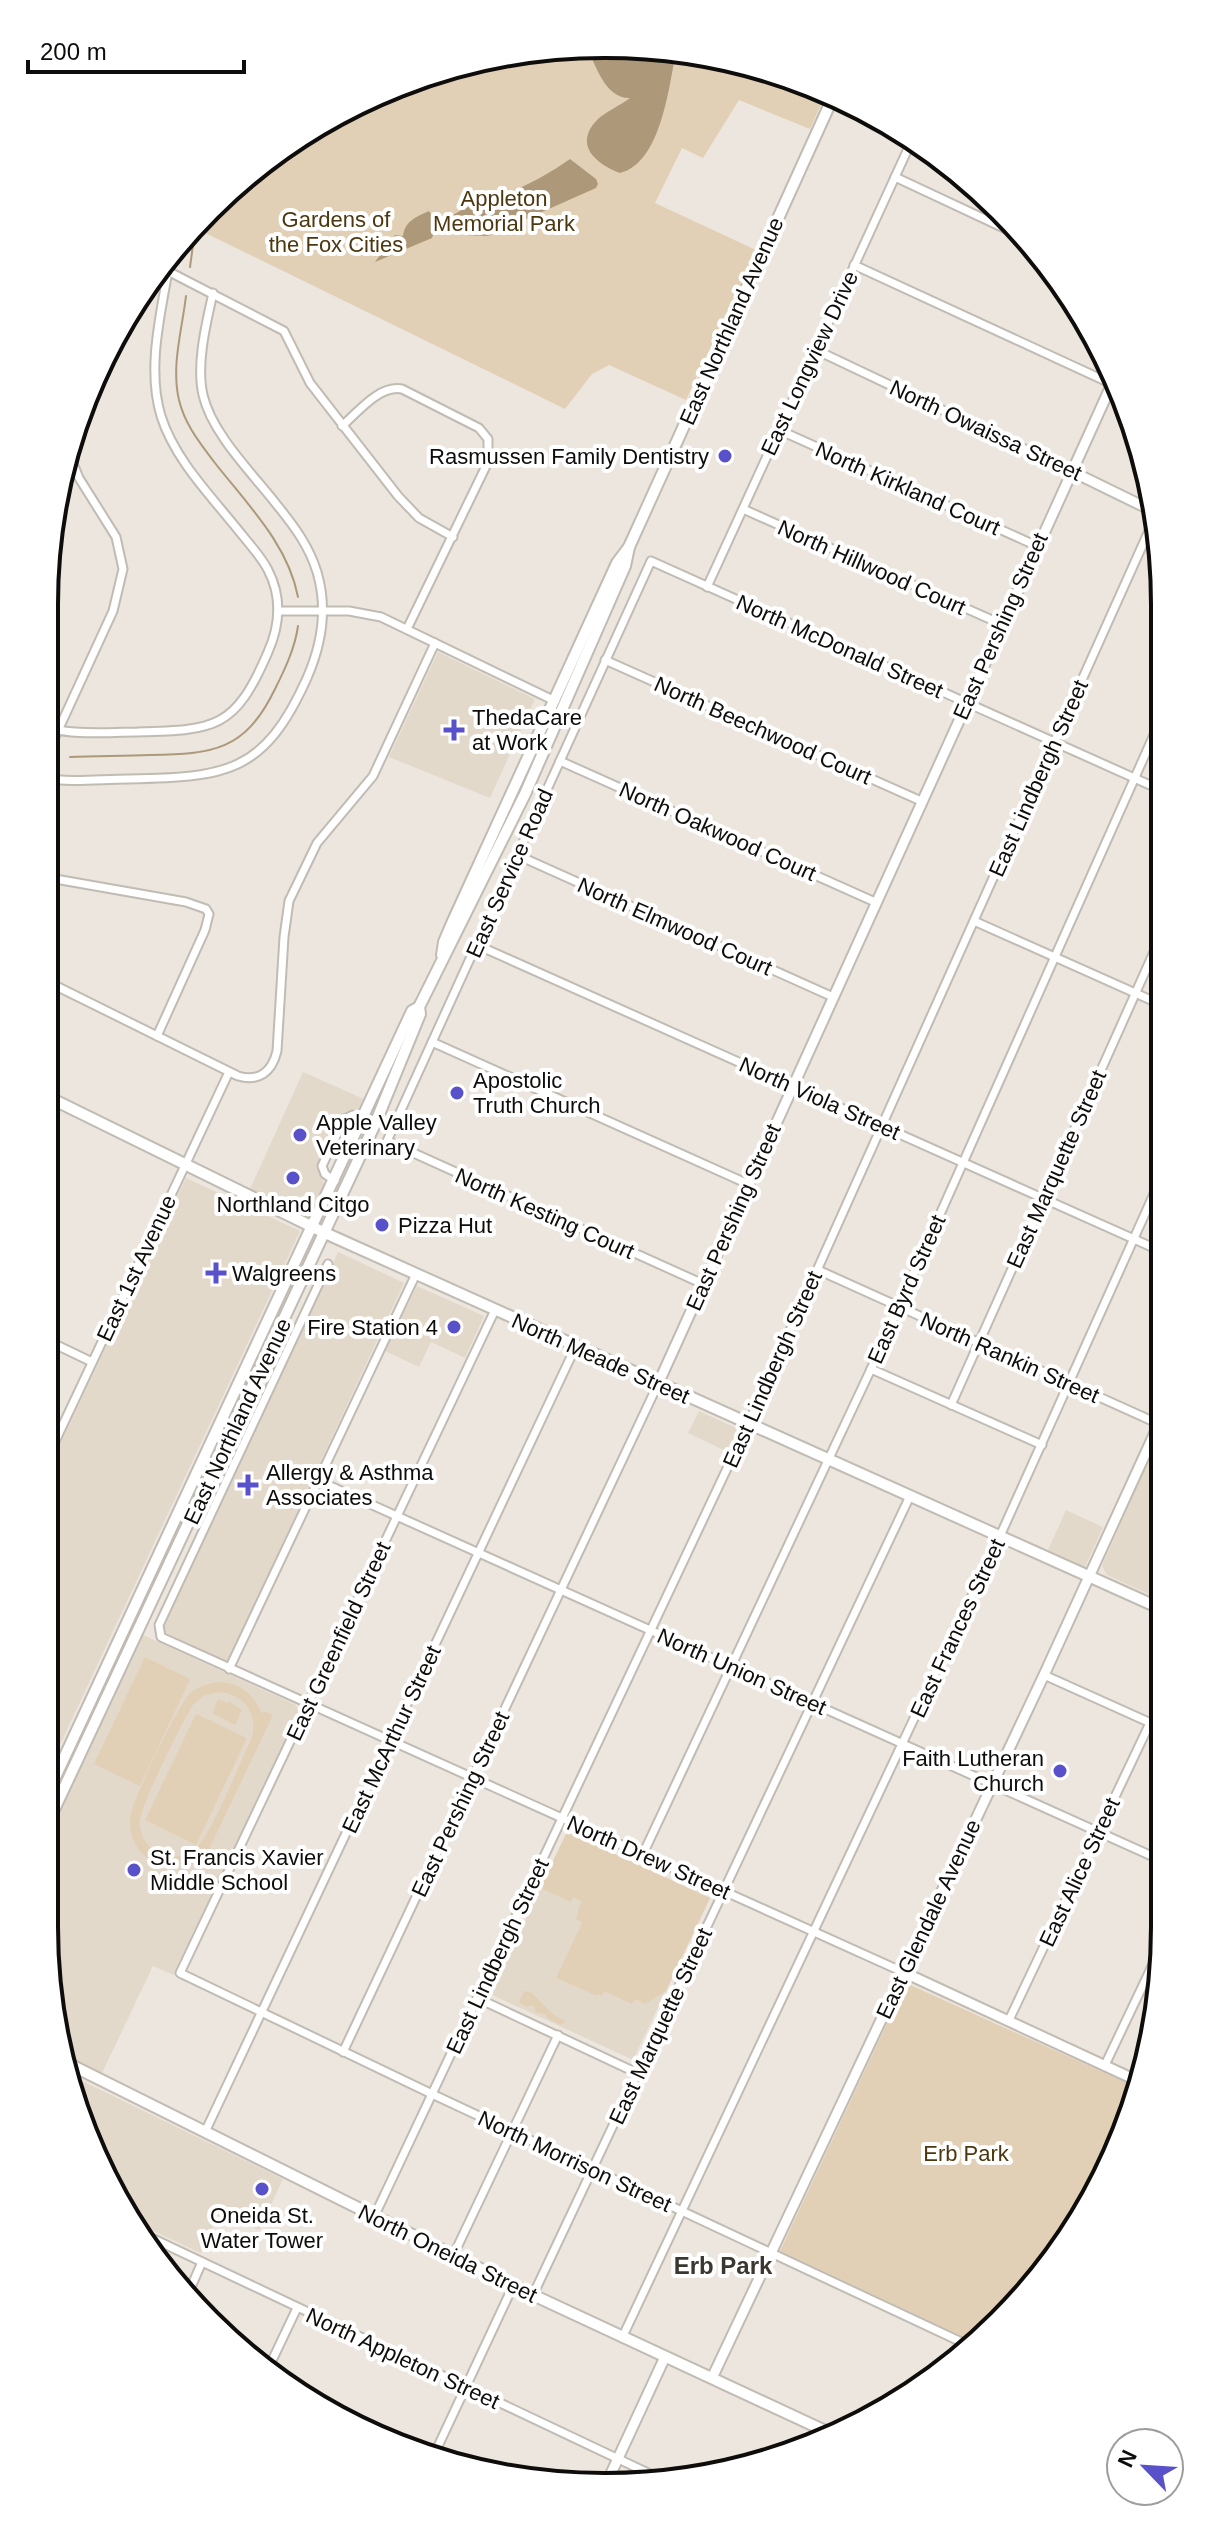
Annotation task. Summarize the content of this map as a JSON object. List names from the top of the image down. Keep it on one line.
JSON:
{"streets":{"main road":["East Northland Avenue","North Meade Street","North Oneida Street"],"street":["East Longview Drive","North Owaissa Street","North Kirkland Court","North Hillwood Court","East Pershing Street","North McDonald Street","North Beechwood Court","East Lindbergh Street","North Oakwood Court","East Service Road","North Elmwood Court","North Viola Street","East Marquette Street","North Kesting Court","East 1st Avenue","East Byrd Street","North Rankin Street","East Frances Street","East Greenfield Street","North Union Street","East McArthur Street","North Drew Street","East Alice Street","East Glendale Avenue","North Morrison Street","North Appleton Street"]},"crossings":[["East Northland Avenue","North Meade Street"],["East Longview Drive","North Owaissa Street"],["East Longview Drive","North Kirkland Court"],["East Longview Drive","North Hillwood Court"],["East Longview Drive","North McDonald Street"],["North Owaissa Street","East Pershing Street"],["North Kirkland Court","East Pershing Street"],["North Hillwood Court","East Pershing Street"],["East Pershing Street","North McDonald Street"],["East Pershing Street","North Beechwood Court"],["East Pershing Street","North Oakwood Court"],["East Pershing Street","North Elmwood Court"],["East Pershing Street","North Viola Street"],["East Pershing Street","North Kesting Court"],["East Pershing Street","North Meade Street"],["East Pershing Street","North Union Street"],["East Pershing Street","North Drew Street"],["East Pershing Street","North Morrison Street"],["North McDonald Street","East Lindbergh Street"],["North McDonald Street","East Service Road"],["North McDonald Street","East Byrd Street"],["North Beechwood Court","East Service Road"],["East Lindbergh Street","North Viola Street"],["East Lindbergh Street","North Rankin Street"],["East Lindbergh Street","North Meade Street"],["East Lindbergh Street","North Union Street"],["East Lindbergh Street","North Drew Street"],["East Lindbergh Street","North Morrison Street"],["East Lindbergh Street","North Oneida Street"],["North Oakwood Court","East Service Road"],["East Service Road","North Elmwood Court"],["East Service Road","North Viola Street"],["East Service Road","North Kesting Court"],["North Viola Street","East Marquette Street"],["North Viola Street","East Byrd Street"],["North Viola Street","East Frances Street"],["East Marquette Street","North Rankin Street"],["East Marquette Street","North Meade Street"],["East Marquette Street","North Union Street"],["East Marquette Street","North Drew Street"],["East Marquette Street","North Morrison Street"],["East Marquette Street","North Oneida Street"],["East 1st Avenue","North Meade Street"],["East Byrd Street","North Rankin Street"],["East Byrd Street","North Meade Street"],["East Byrd Street","North Union Street"],["East Byrd Street","North Drew Street"],["North Rankin Street","East Frances Street"],["North Meade Street","East Frances Street"],["North Meade Street","East Greenfield Street"],["North Meade Street","East McArthur Street"],["North Meade Street","East Glendale Avenue"],["East Frances Street","North Union Street"],["East Frances Street","North Drew Street"],["East Frances Street","North Morrison Street"],["East Frances Street","North Oneida Street"],["East Greenfield Street","North Union Street"],["East Greenfield Street","North Drew Street"],["East Greenfield Street","North Morrison Street"],["North Union Street","East McArthur Street"],["North Union Street","East Alice Street"],["North Union Street","East Glendale Avenue"],["East McArthur Street","North Drew Street"],["East McArthur Street","North Morrison Street"],["East McArthur Street","North Oneida Street"],["North Drew Street","East Alice Street"],["North Drew Street","East Glendale Avenue"],["East Glendale Avenue","North Morrison Street"],["East Glendale Avenue","North Oneida Street"]],"districts":["Erb Park"],"parks":["Appleton Memorial Park","Gardens of the Fox Cities","Erb Park"],"places":{"other":["Rasmussen Family Dentistry","Apostolic Truth Church","Apple Valley Veterinary","Northland Citgo","Pizza Hut","Fire Station 4","Faith Lutheran Church","St. Francis Xavier Middle School","Oneida St. Water Tower"],"health":["ThedaCare at Work","Walgreens","Allergy & Asthma Associates"]},"scale_bar":"200 m","north":"top left"}
